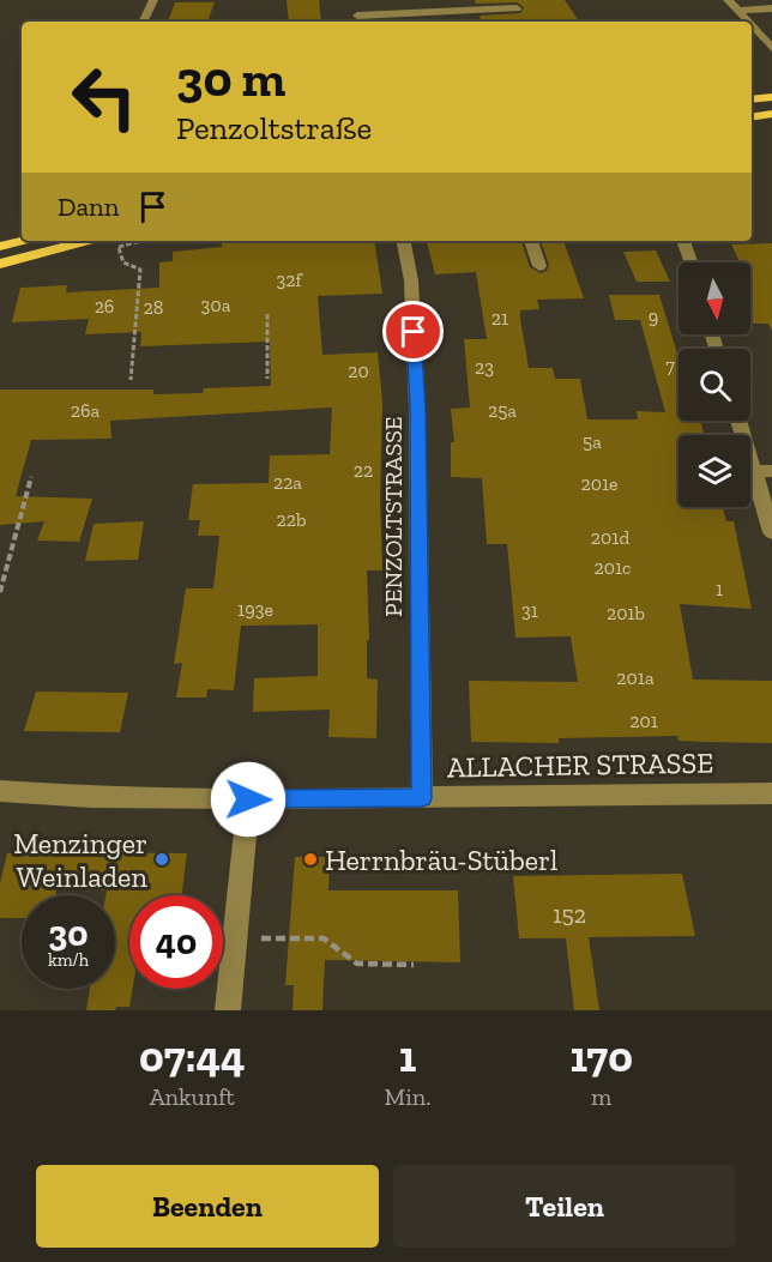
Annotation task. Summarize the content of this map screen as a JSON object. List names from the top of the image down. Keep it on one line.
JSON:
{"streets":{"street":["PENZOLTSTRASSE","ALLACHER STRASSE"]},"crossings":[["PENZOLTSTRASSE","ALLACHER STRASSE"]],"places":["Menzinger Weinladen","Herrnbräu-Stüberl"],"house_numbers":["32f","30a","26","28","9","21","7","23","20","26a","25a","5a","22","22a","201e","22b","201d","201c","1","193e","31","201b","201a","201","152"],"north":"bottom","page":{"turn":["30 m","Penzoltstraße"],"then":"Dann","speed":"30 km/h","limit":"40","eta":["07:44","Ankunft","1","Min.","170","m"],"buttons":["Beenden","Teilen"]}}
